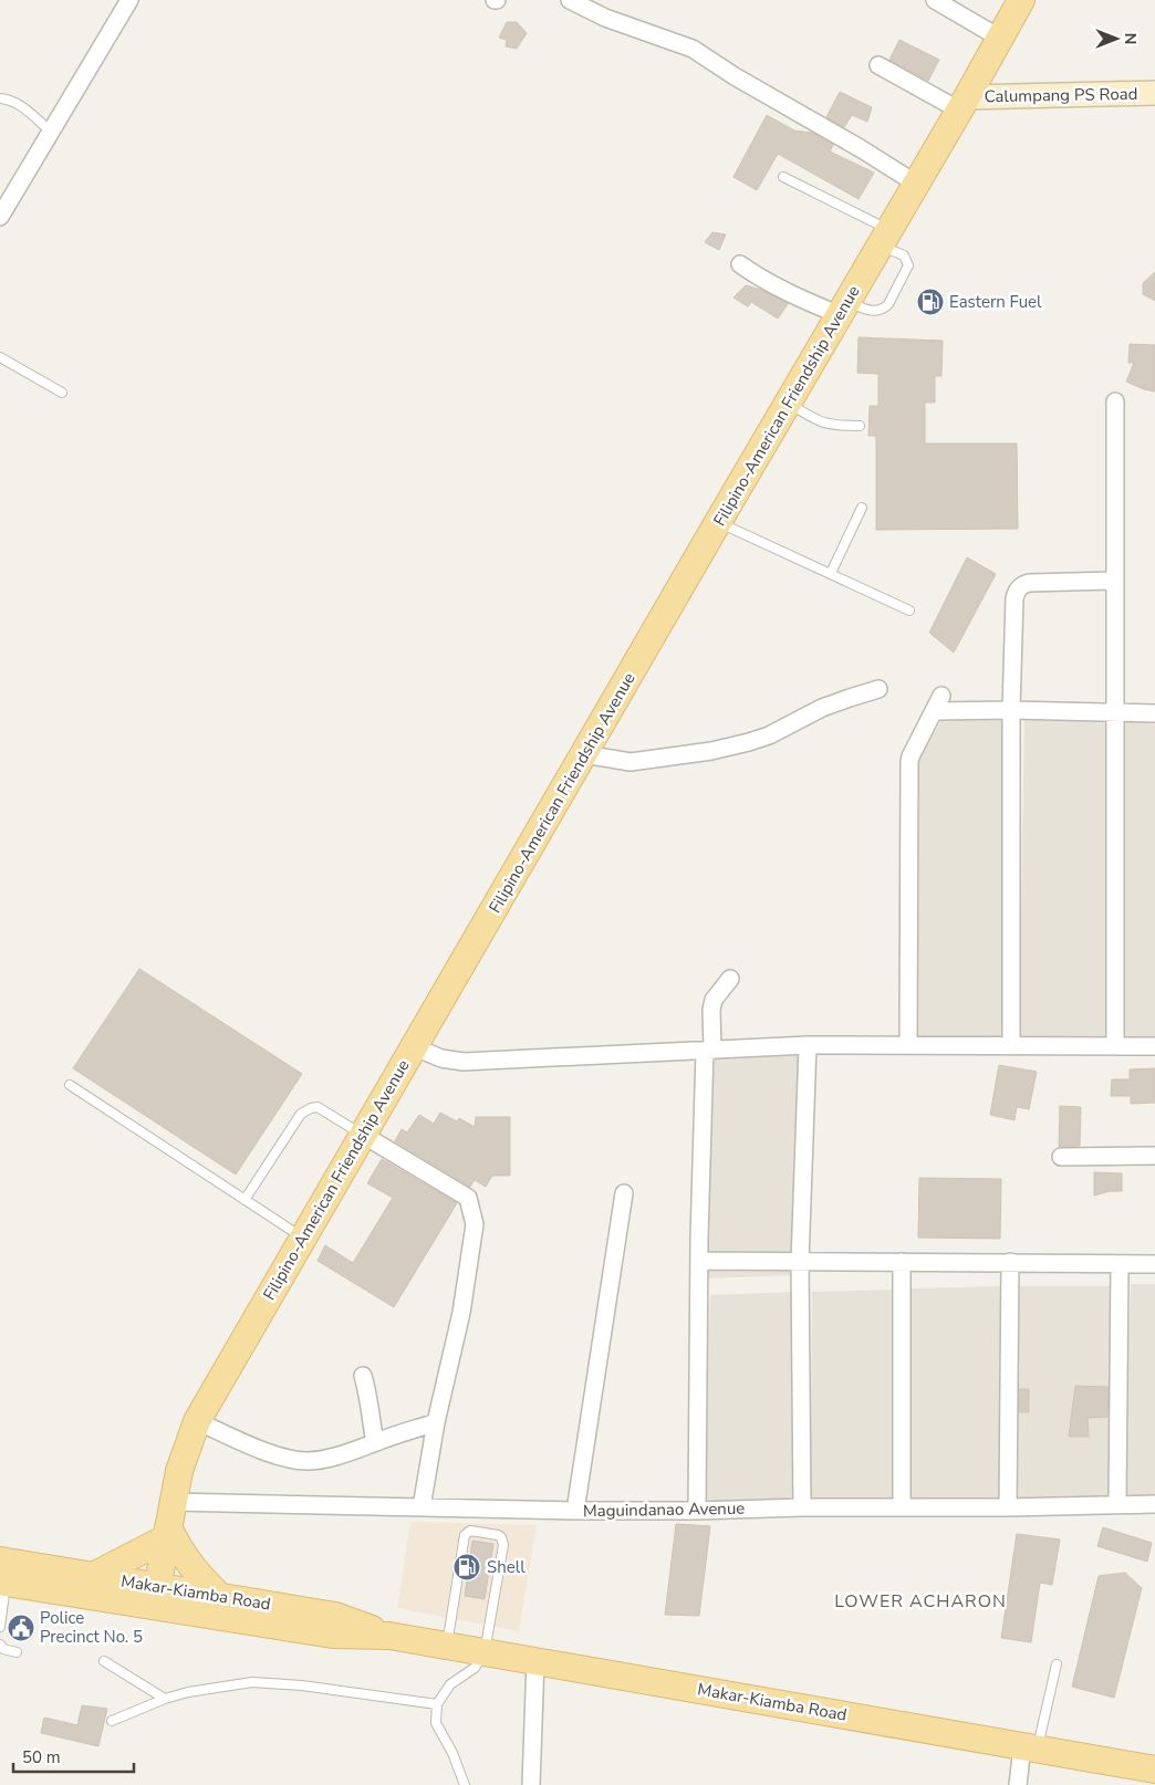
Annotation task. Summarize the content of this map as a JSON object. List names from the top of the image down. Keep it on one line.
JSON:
{"streets":{"main road":["Filipino-American Friendship Avenue","Makar-Kiamba Road"],"street":["Calumpang PS Road","Maguindanao Avenue"]},"crossings":[["Calumpang PS Road","Filipino-American Friendship Avenue"],["Filipino-American Friendship Avenue","Maguindanao Avenue"],["Filipino-American Friendship Avenue","Makar-Kiamba Road"]],"districts":["LOWER ACHARON"],"places":{"fuel station":["Eastern Fuel","Shell"],"public building":["Police Precinct No. 5"]},"scale_bar":"50 m","north":"right"}
